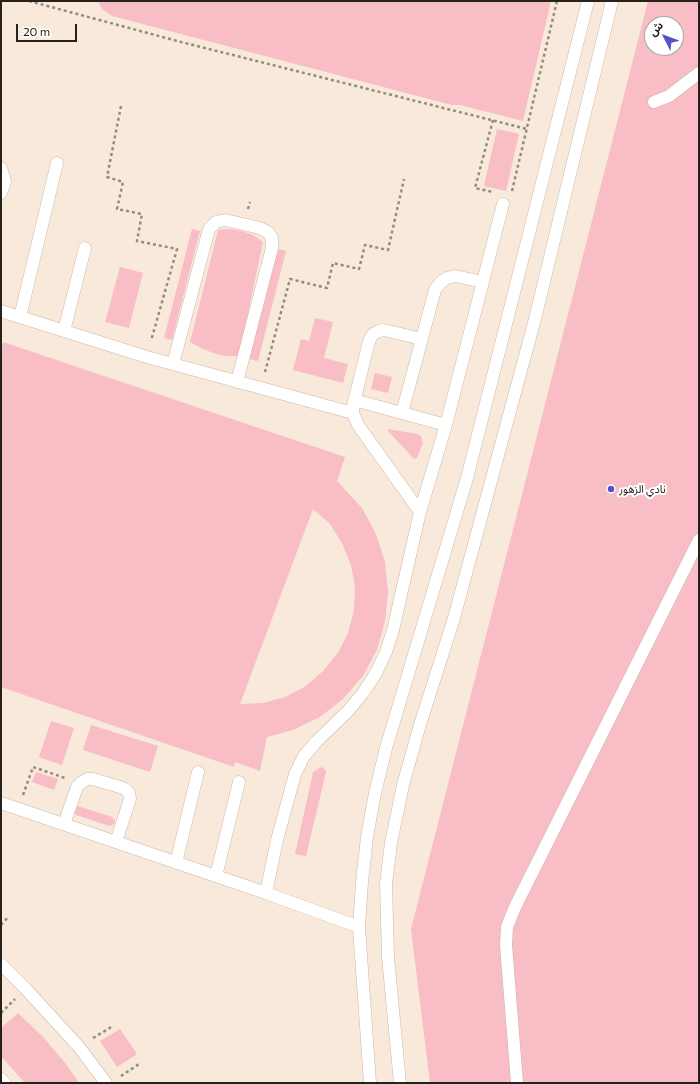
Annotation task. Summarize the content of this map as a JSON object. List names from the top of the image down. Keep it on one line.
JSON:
{"places":["نادي الزهور"],"scale_bar":"20 m","north":"top left"}
